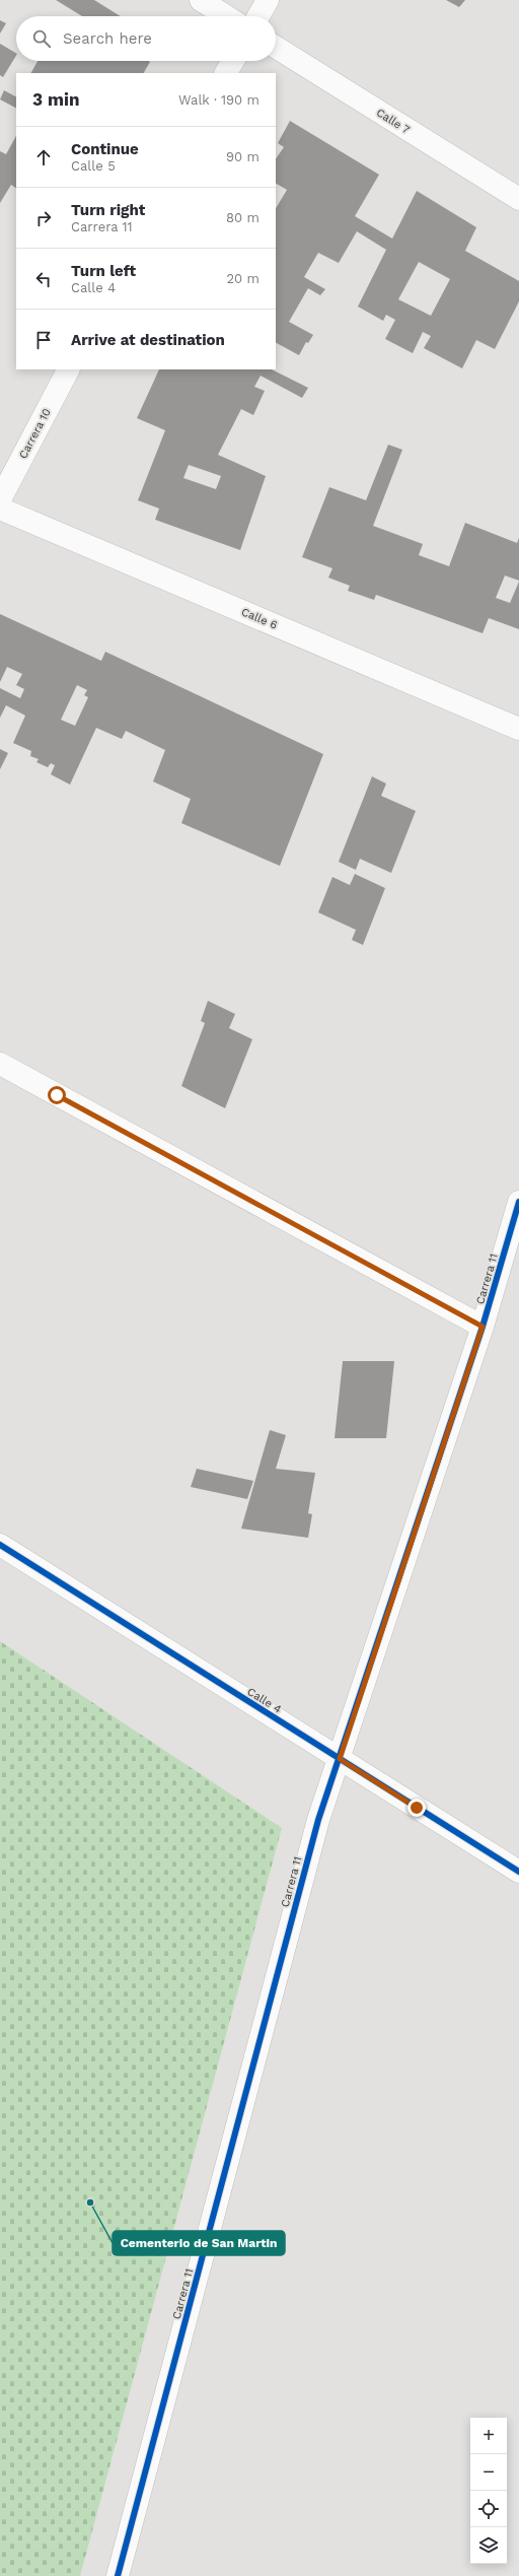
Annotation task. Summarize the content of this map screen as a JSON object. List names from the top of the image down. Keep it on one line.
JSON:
{"streets":{"street":["Calle 7","Carrera 10","Calle 6","Carrera 11","Calle 4"]},"crossings":[["Carrera 11","Calle 4"]],"places":["Cementerio de San Martin"],"page":{"search":"Search here","heading":["3 min","Walk · 190 m"],"list":[["Continue","Calle 5","90 m"],["Turn right","Carrera 11","80 m"],["Turn left","Calle 4","20 m"],"Arrive at destination"],"map_buttons":["+","−"]}}
